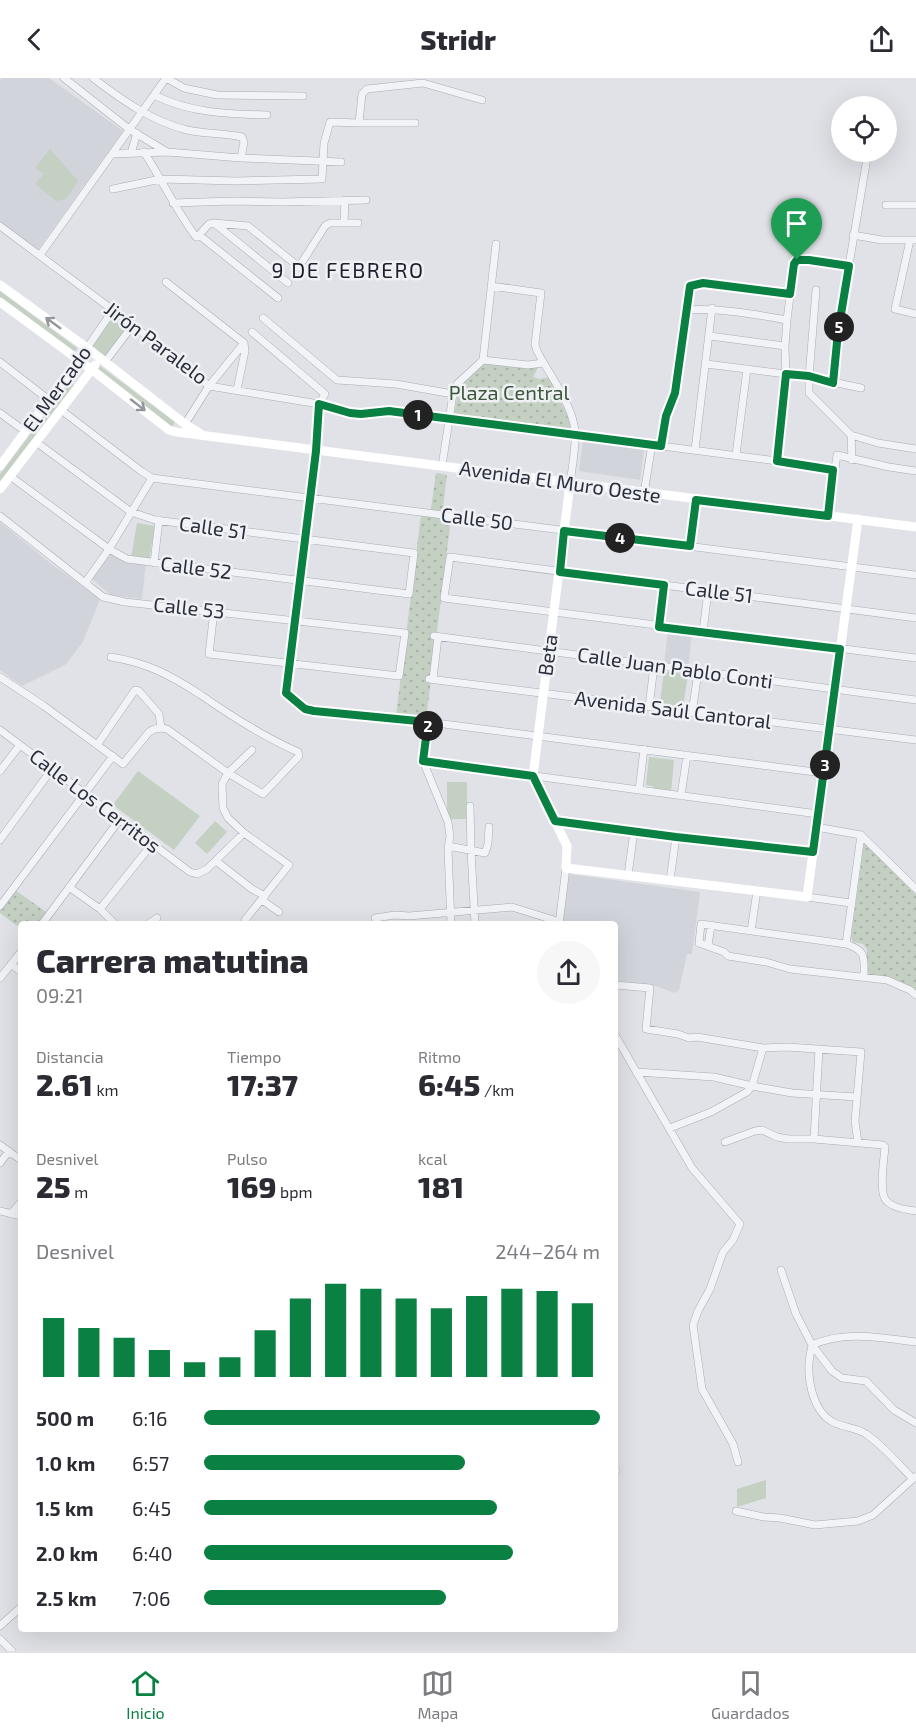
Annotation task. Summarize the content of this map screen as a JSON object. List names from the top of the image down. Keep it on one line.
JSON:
{"streets":{"street":["Jirón Paralelo","El Mercado","Avenida El Muro Oeste","Calle 50","Calle 51","Calle 52","Calle 53","Beta","Calle Juan Pablo Conti","Avenida Saúl Cantoral","Calle Los Cerritos"]},"crossings":[["Jirón Paralelo","El Mercado"],["Jirón Paralelo","Beta"],["El Mercado","Avenida El Muro Oeste"],["El Mercado","Calle 50"],["El Mercado","Calle 51"],["El Mercado","Calle 52"],["Avenida El Muro Oeste","Beta"],["Calle 50","Beta"],["Calle 51","Calle 52"],["Calle 51","Beta"],["Beta","Calle Juan Pablo Conti"],["Beta","Avenida Saúl Cantoral"],["Calle Juan Pablo Conti","Avenida Saúl Cantoral"]],"districts":["9 DE FEBRERO"],"parks":["Plaza Central"],"page":{"header":"Stridr","pins":["5","1","4","2","3"],"heading":["Carrera matutina","09:21"],"stats":[["Distancia","2.61 km"],["Tiempo","17:37"],["Ritmo","6:45 /km"],["Desnivel","25 m"],["Pulso","169 bpm"],["kcal","181"]],"chart":["Desnivel","244–264 m"],"list":[{"name":"500 m","note":"6:16"},{"name":"1.0 km","note":"6:57"},{"name":"1.5 km","note":"6:45"},{"name":"2.0 km","note":"6:40"},{"name":"2.5 km","note":"7:06"}],"tabs":["Inicio","Mapa","Guardados"]}}
